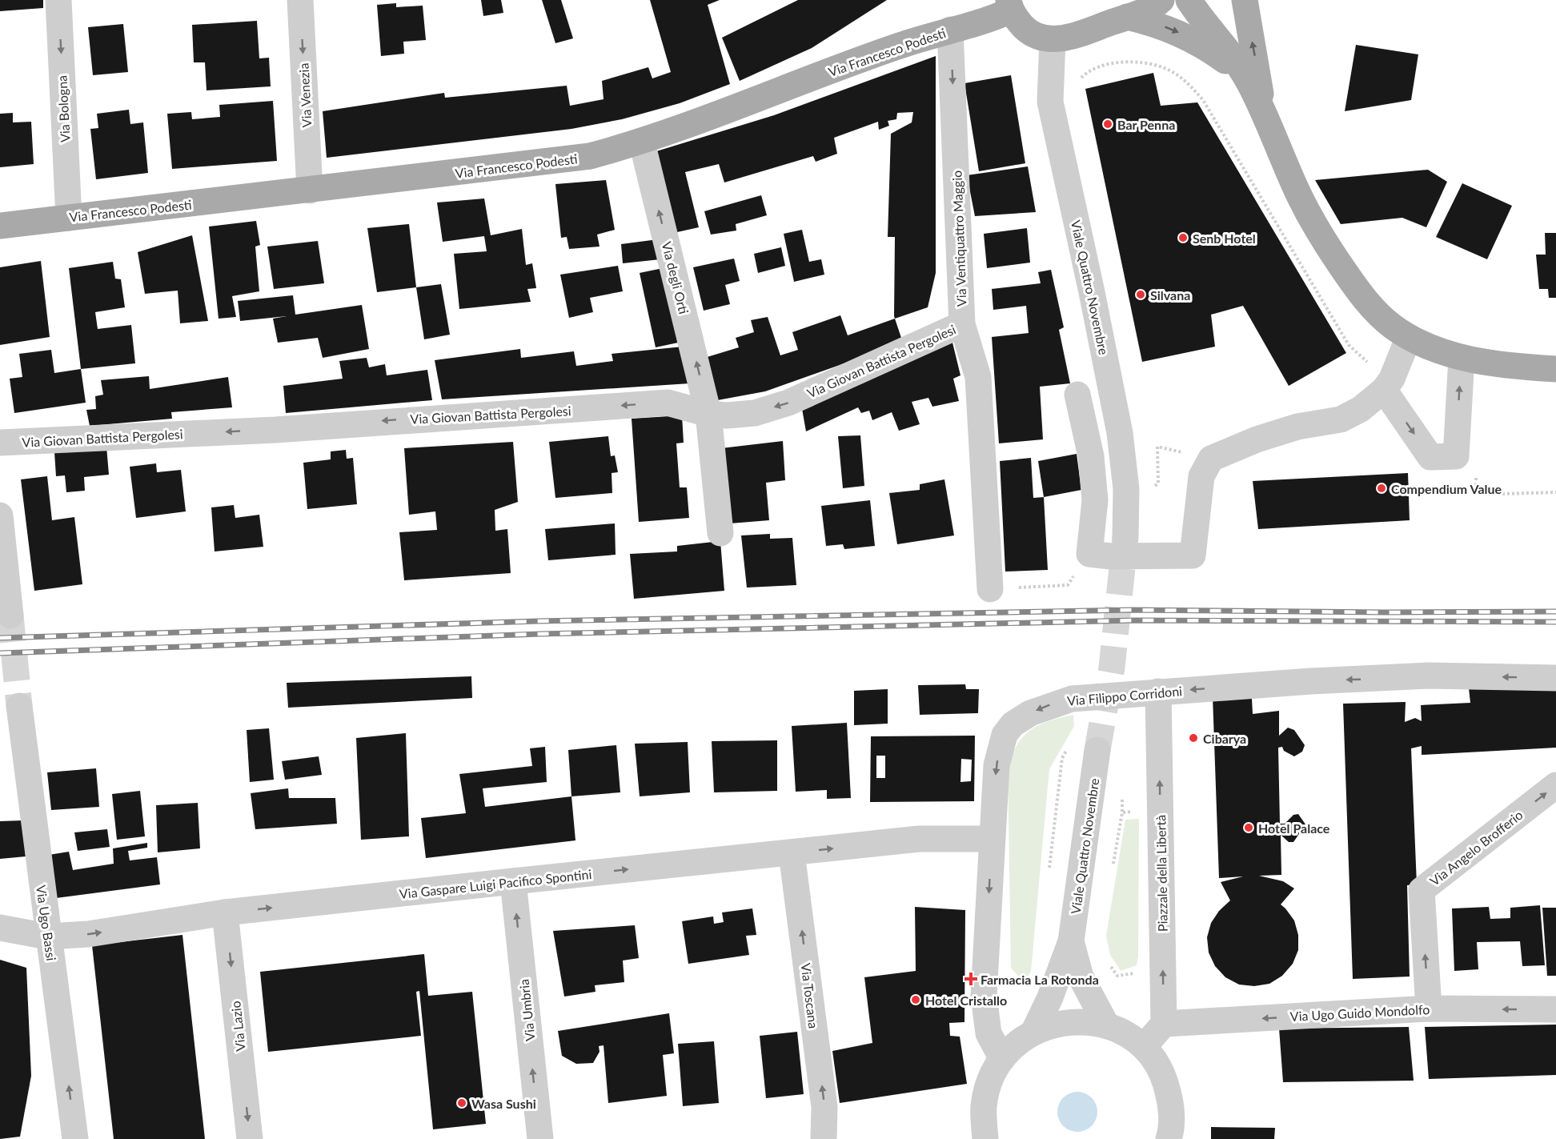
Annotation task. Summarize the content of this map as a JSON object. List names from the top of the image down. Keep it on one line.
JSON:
{"streets":{"main road":["Via Francesco Podesti"],"street":["Via Venezia","Via Bologna","Via Ventiquattro Maggio","Via degli Orti","Viale Quattro Novembre","Via Giovan Battista Pergolesi","Via Filippo Corridoni","Via Angelo Brofferio","Piazzale della Libertà","Via Gaspare Luigi Pacifico Spontini","Via Ugo Bassi","Via Toscana","Via Umbria","Via Ugo Guido Mondolfo","Via Lazio"]},"crossings":[["Via Francesco Podesti","Via Venezia"],["Via Francesco Podesti","Via Bologna"],["Via Francesco Podesti","Via Ventiquattro Maggio"],["Via Francesco Podesti","Via degli Orti"],["Via Ventiquattro Maggio","Via Giovan Battista Pergolesi"],["Via degli Orti","Via Giovan Battista Pergolesi"],["Via Filippo Corridoni","Piazzale della Libertà"],["Via Filippo Corridoni","Via Gaspare Luigi Pacifico Spontini"],["Via Angelo Brofferio","Via Ugo Guido Mondolfo"],["Piazzale della Libertà","Via Ugo Guido Mondolfo"],["Via Gaspare Luigi Pacifico Spontini","Via Ugo Bassi"],["Via Gaspare Luigi Pacifico Spontini","Via Toscana"],["Via Gaspare Luigi Pacifico Spontini","Via Umbria"],["Via Gaspare Luigi Pacifico Spontini","Via Lazio"]],"one_way":["Via Venezia","Via Bologna","Via Ventiquattro Maggio","Via degli Orti","Via Giovan Battista Pergolesi","Via Angelo Brofferio","Piazzale della Libertà","Via Gaspare Luigi Pacifico Spontini","Via Ugo Bassi","Via Toscana","Via Umbria","Via Ugo Guido Mondolfo","Via Lazio"],"places":{"other":["Bar Penna","Senb Hotel","Silvana","Compendium Value","Cibarya","Hotel Palace","Hotel Cristallo","Wasa Sushi"],"health":["Farmacia La Rotonda"]}}
